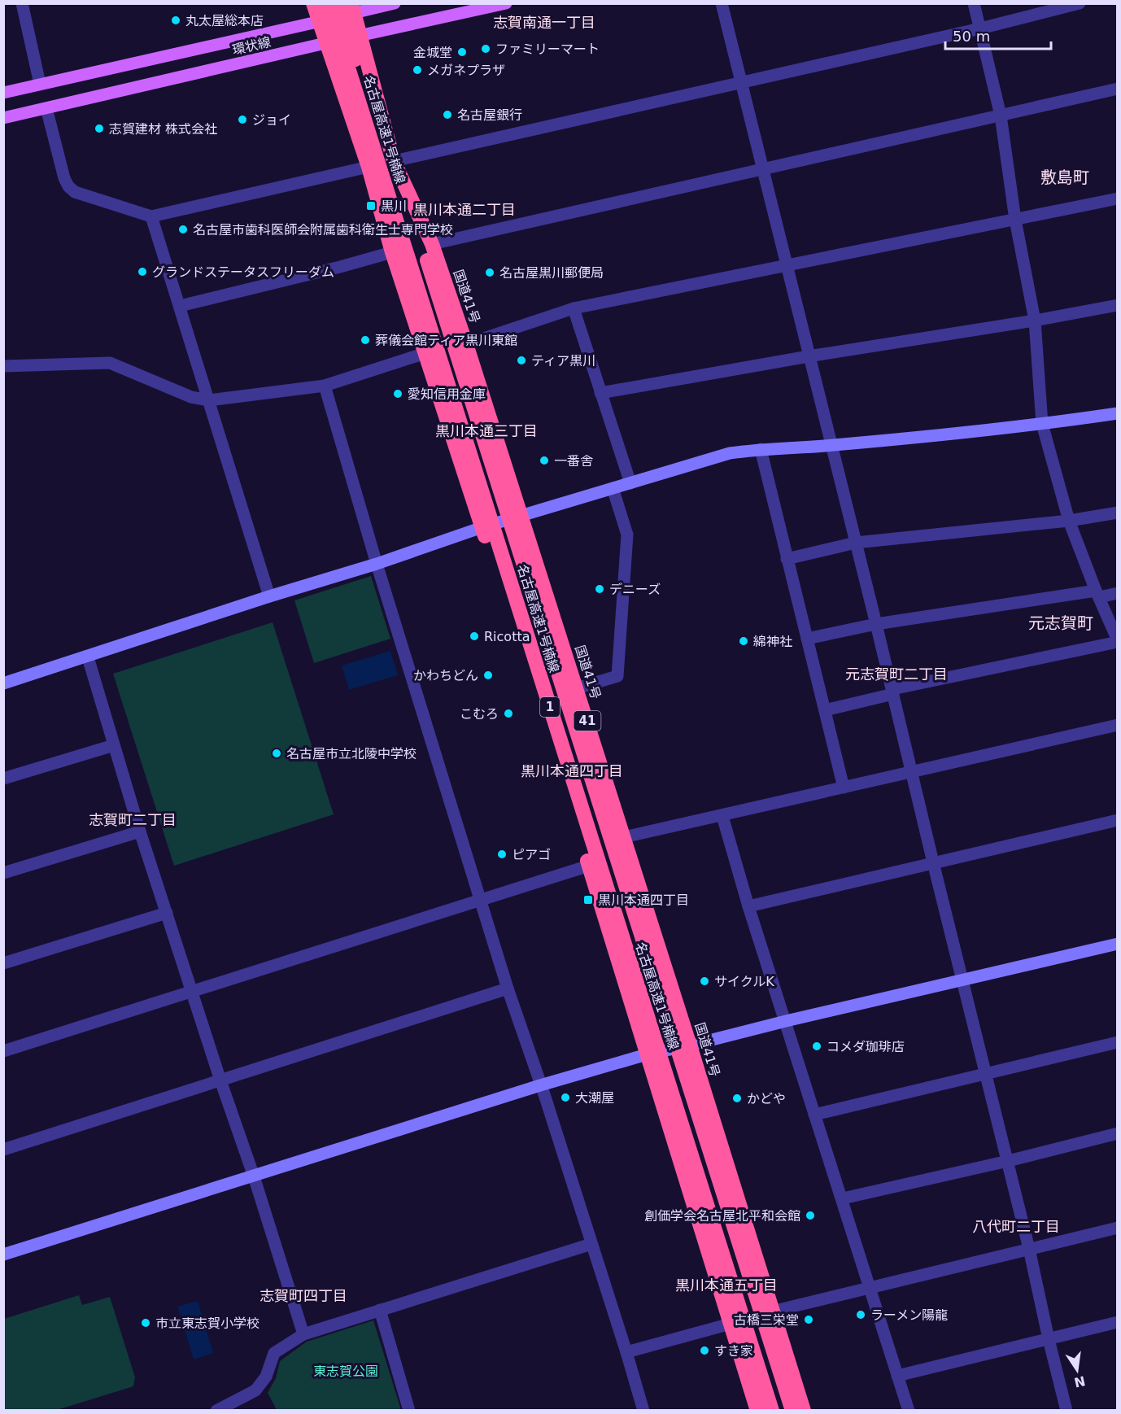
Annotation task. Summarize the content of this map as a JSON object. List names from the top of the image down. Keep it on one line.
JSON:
{"streets":{"highway":["名古屋高速1号楠線","国道41号","1","41"],"main road":["環状線"]},"crossings":[["環状線","名古屋高速1号楠線"],["環状線","国道41号"],["名古屋高速1号楠線","国道41号"]],"districts":["志賀南通一丁目","敷島町","黒川本通二丁目","黒川本通三丁目","元志賀町","元志賀町二丁目","黒川本通四丁目","志賀町二丁目","八代町二丁目","黒川本通五丁目","志賀町四丁目"],"parks":["東志賀公園"],"places":{"other":["丸太屋総本店","ファミリーマート","金城堂","メガネプラザ","名古屋銀行","ジョイ","志賀建材 株式会社","名古屋市歯科医師会附属歯科衛生士専門学校","グランドステータスフリーダム","名古屋黒川郵便局","葬儀会館ティア黒川東館","ティア黒川","愛知信用金庫","一番舎","デニーズ","Ricotta","綿神社","かわちどん","こむろ","名古屋市立北陵中学校","ピアゴ","サイクルK","コメダ珈琲店","大潮屋","かどや","創価学会名古屋北平和会館","ラーメン陽龍","古橋三栄堂","市立東志賀小学校","すき家"],"transit":["黒川","黒川本通四丁目"]},"scale_bar":"50 m","north":"bottom"}
